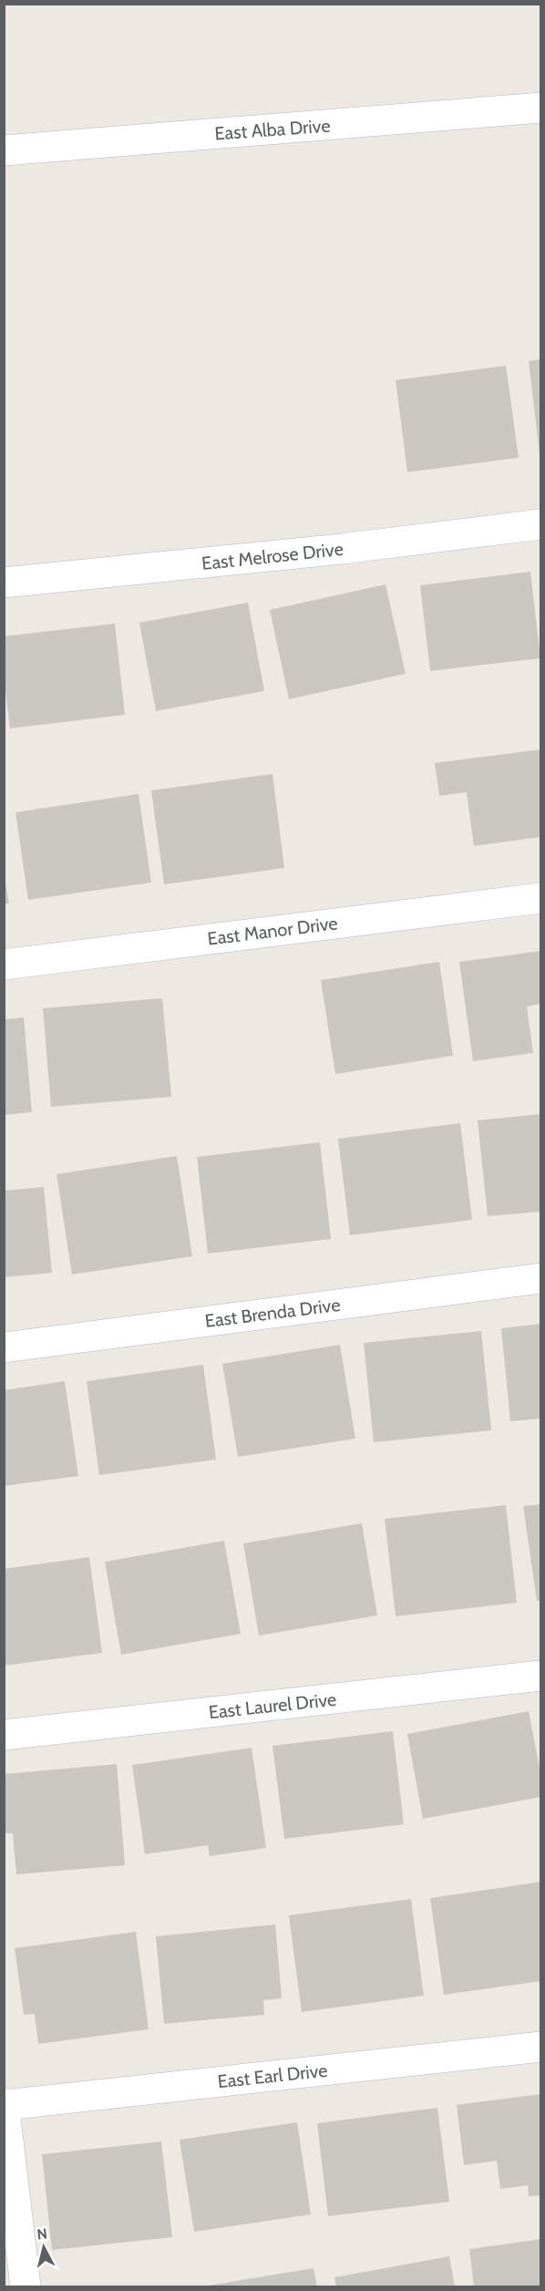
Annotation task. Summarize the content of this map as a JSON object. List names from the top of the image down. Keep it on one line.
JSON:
{"streets":{"street":["East Alba Drive","East Melrose Drive","East Manor Drive","East Brenda Drive","East Laurel Drive","East Earl Drive"]},"north":"top"}
